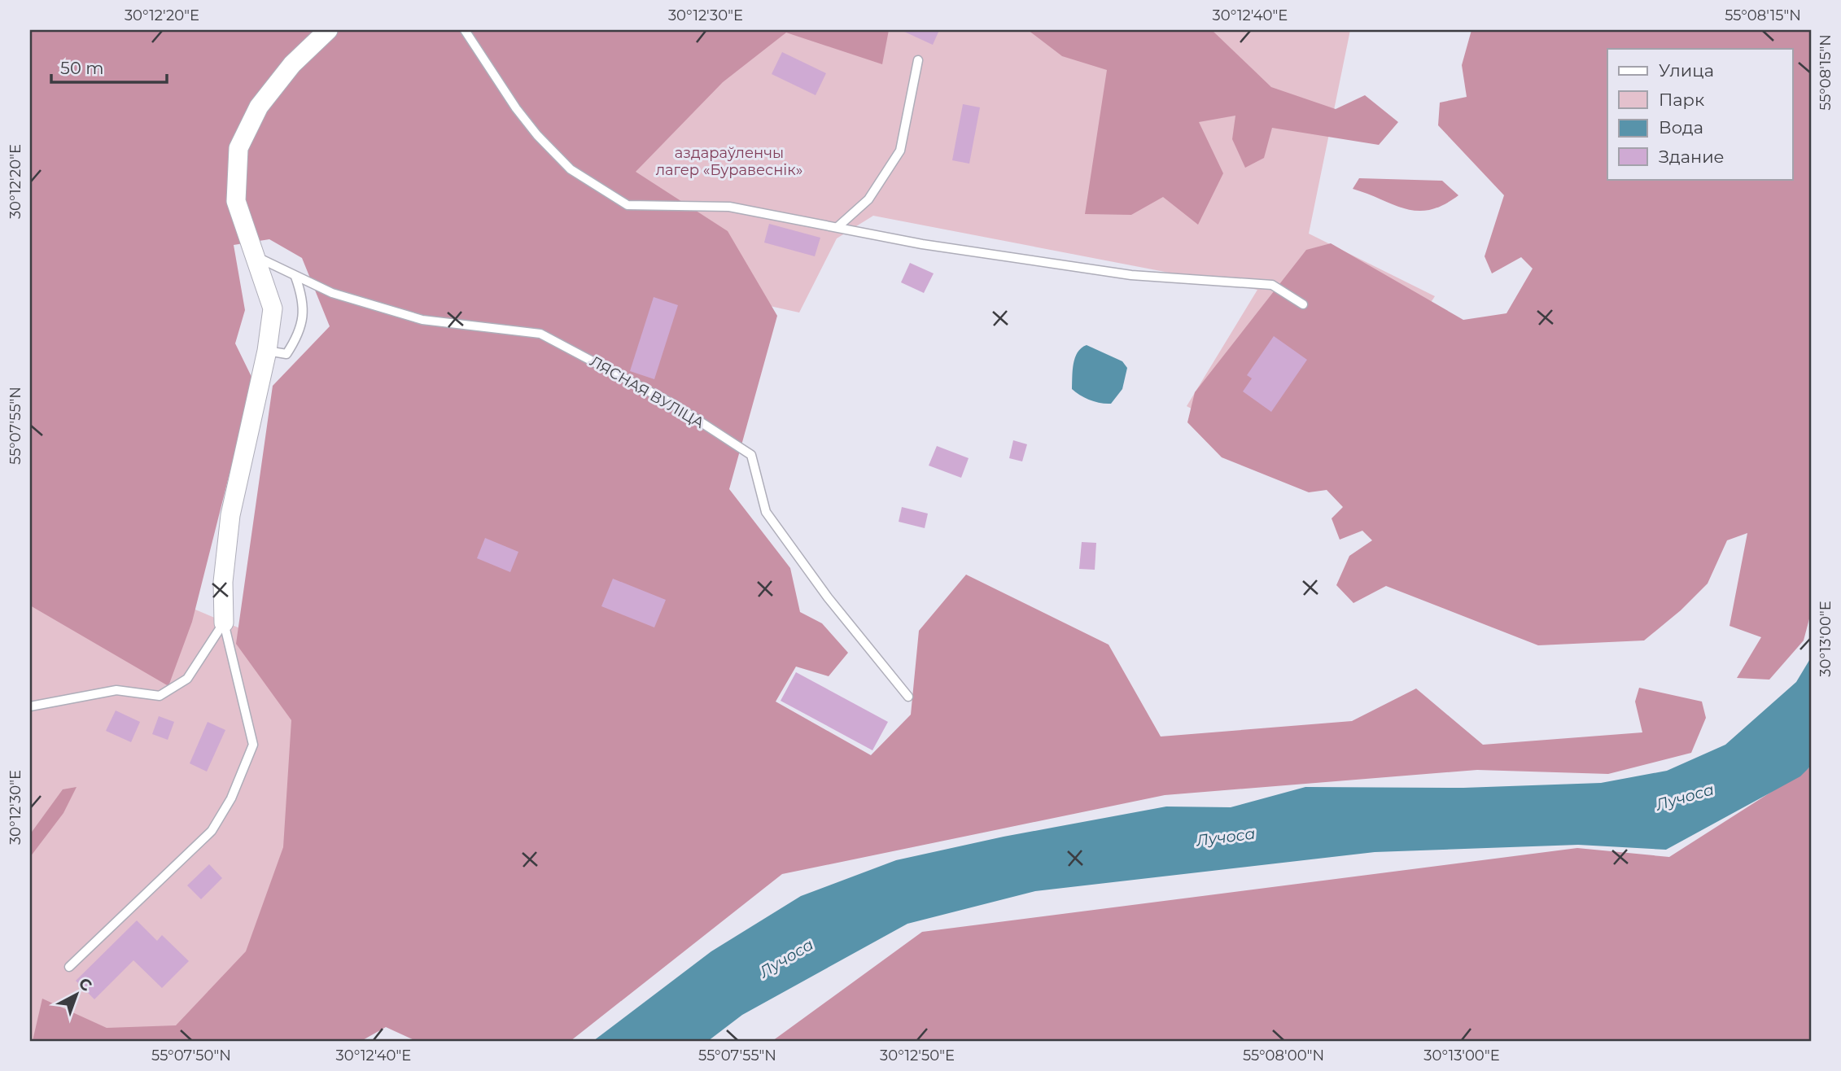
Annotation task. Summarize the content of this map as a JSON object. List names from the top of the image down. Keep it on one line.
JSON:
{"streets":{"lane":["ЛЯСНАЯ ВУЛІЦА"]},"water":["Лучоса"],"parks":["аздараўленчы лагер «Буравеснік»"],"legend":["Улица","Парк","Вода","Здание"],"scale_bar":"50 m","north":"top right","coordinates":["30°12'20\"E","30°12'30\"E","30°12'40\"E","55°08'15\"N","55°07'55\"N","30°13'00\"E","55°07'50\"N","30°12'50\"E","55°08'00\"N"]}
